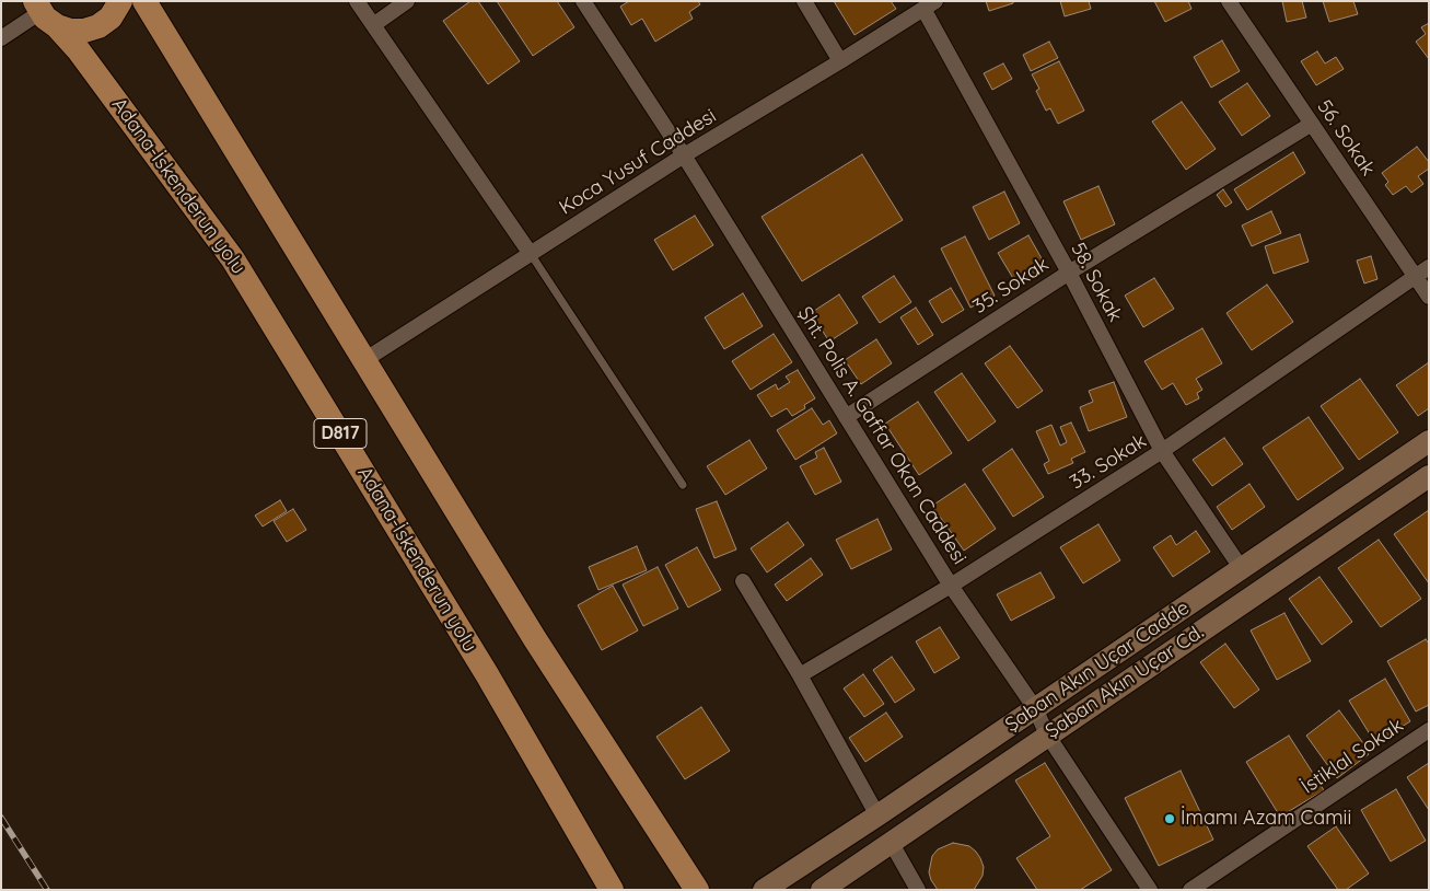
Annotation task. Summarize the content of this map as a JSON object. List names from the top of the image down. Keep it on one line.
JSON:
{"streets":{"highway":["Adana-İskenderun yolu","D817"],"main road":["Şaban Akın Uçar Cadde","Şaban Akın Uçar Cd."],"street":["56. Sokak","Koca Yusuf Caddesi","58. Sokak","35. Sokak","Şht. Polis A. Gaffar Okan Caddesi","33. Sokak","İstiklal Sokak"]},"crossings":[["56. Sokak","35. Sokak"],["56. Sokak","33. Sokak"],["Koca Yusuf Caddesi","58. Sokak"],["Koca Yusuf Caddesi","D817"],["Koca Yusuf Caddesi","Şht. Polis A. Gaffar Okan Caddesi"],["58. Sokak","35. Sokak"],["58. Sokak","33. Sokak"],["58. Sokak","Şaban Akın Uçar Cadde"],["35. Sokak","Şht. Polis A. Gaffar Okan Caddesi"],["Şht. Polis A. Gaffar Okan Caddesi","33. Sokak"],["Şht. Polis A. Gaffar Okan Caddesi","Şaban Akın Uçar Cadde"],["Şht. Polis A. Gaffar Okan Caddesi","Şaban Akın Uçar Cd."]],"places":["İmamı Azam Camii"]}
